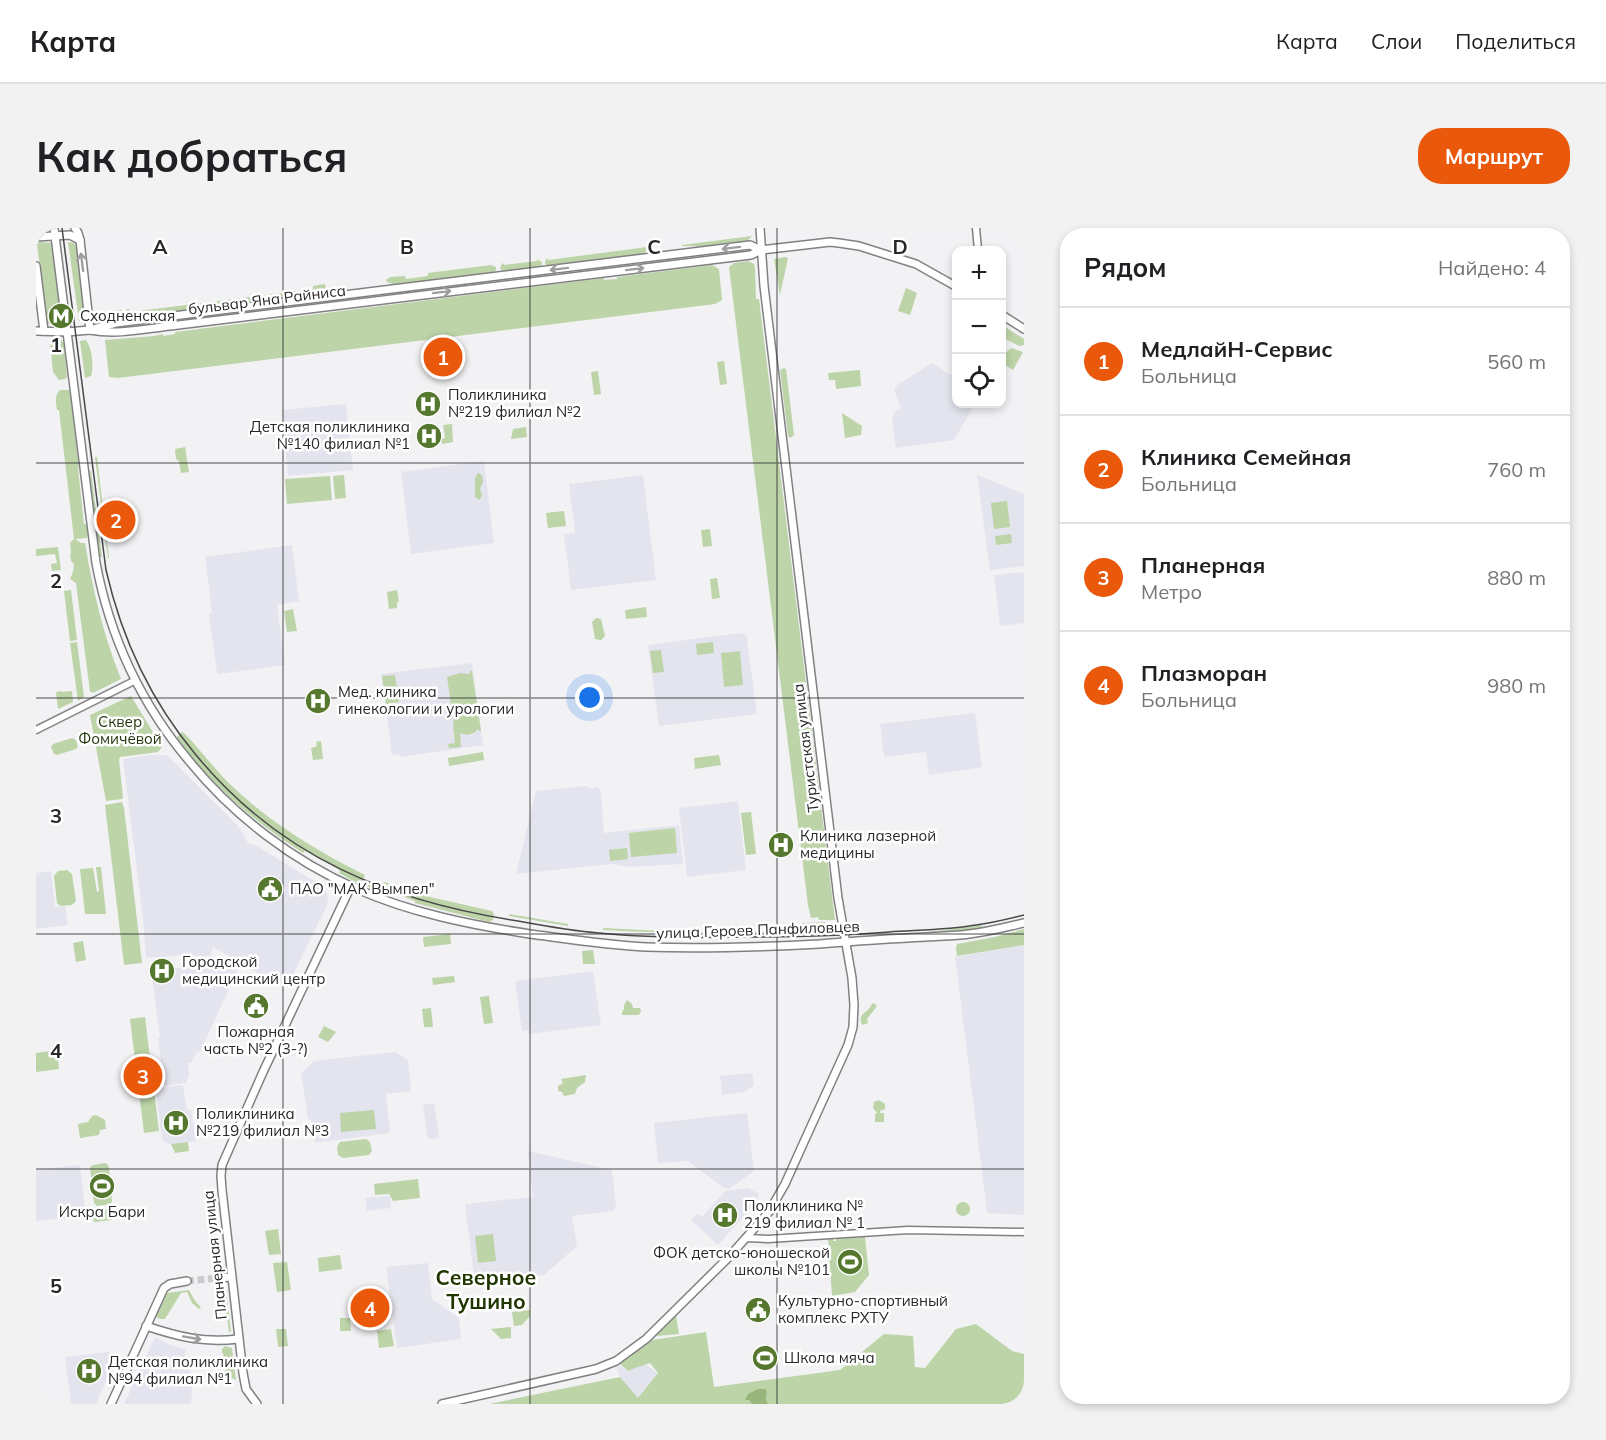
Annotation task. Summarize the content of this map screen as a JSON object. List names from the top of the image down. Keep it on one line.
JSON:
{"streets":{"main road":["бульвар Яна Райниса","Туристская улица","улица Героев Панфиловцев","Планерная улица"]},"crossings":[["бульвар Яна Райниса","Туристская улица"],["бульвар Яна Райниса","улица Героев Панфиловцев"],["Туристская улица","улица Героев Панфиловцев"],["улица Героев Панфиловцев","Планерная улица"]],"districts":["Северное Тушино"],"parks":["Сквер Фомичёвой"],"places":{"metro station":["Сходненская"],"hospital":["Поликлиника №219 филиал №2","Детская поликлиника №140 филиал №1","Мед. клиника гинекологии и урологии","Клиника лазерной медицины","Городской медицинский центр","Поликлиника №219 филиал №3","Поликлиника № 219 филиал № 1","Детская поликлиника №94 филиал №1"],"public building":["ПАО \"МАК Вымпел\"","Пожарная часть №2 (3-?)","Культурно-спортивный комплекс РХТУ"],"sports":["Искра Бари","ФОК детско-юношеской школы №101","Школа мяча"]},"page":{"header":"Карта","nav":["Карта","Слои","Поделиться"],"buttons":"Маршрут","title":"Как добраться","heading":["Рядом","Найдено: 4"],"map_buttons":["+","−"],"list":[{"mark":"1","name":"МедлайН-Сервис","note":"Больница","value":"560 m"},{"mark":"2","name":"Клиника Семейная","note":"Больница","value":"760 m"},{"mark":"3","name":"Планерная","note":"Метро","value":"880 m"},{"mark":"4","name":"Плазморан","note":"Больница","value":"980 m"}],"pins":["1","2","3","4"]},"grid":{"columns":["A","B","C","D"],"rows":["1","2","3","4","5"]}}
